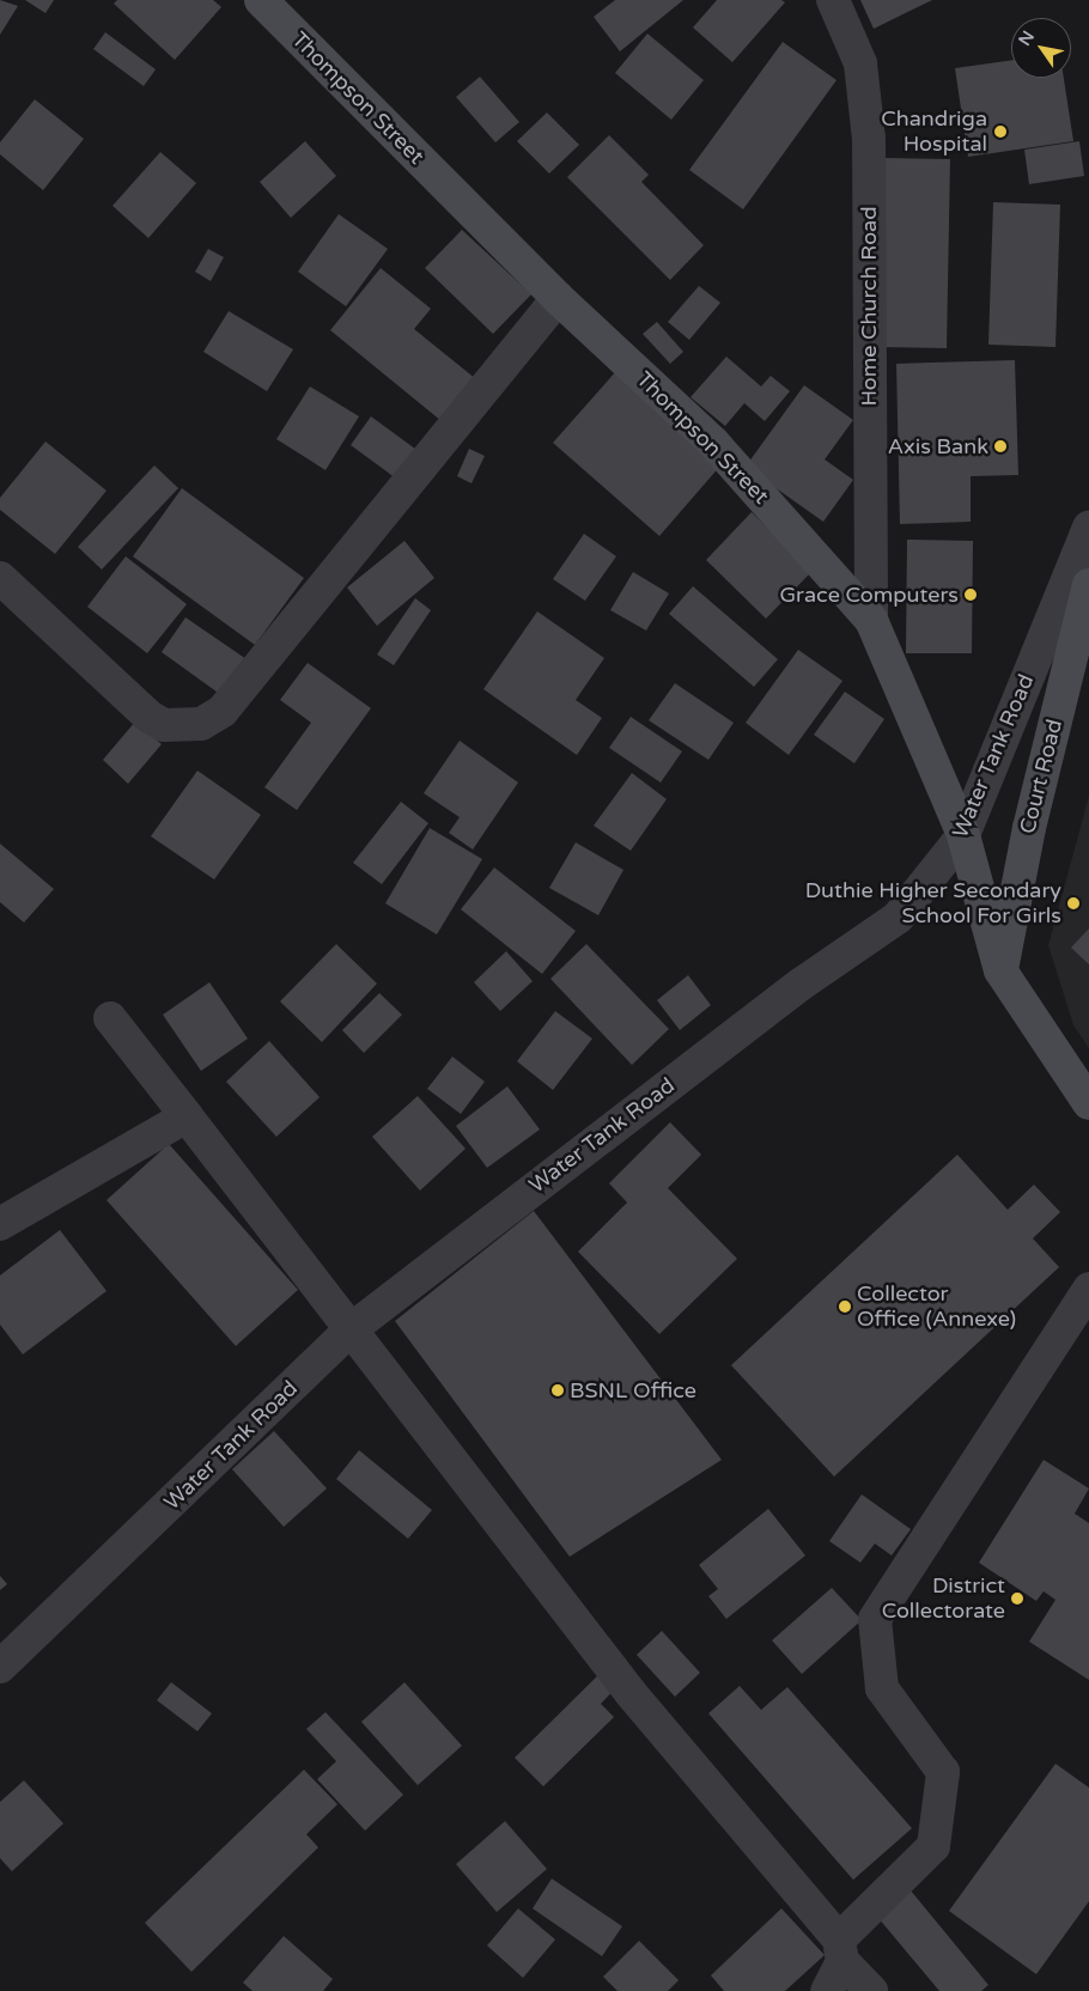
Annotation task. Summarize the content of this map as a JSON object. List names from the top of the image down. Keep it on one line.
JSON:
{"streets":{"main road":["Thompson Street","Court Road"],"street":["Home Church Road","Water Tank Road"]},"crossings":[["Thompson Street","Home Church Road"],["Thompson Street","Water Tank Road"],["Thompson Street","Court Road"]],"places":["Chandriga Hospital","Axis Bank","Grace Computers","Duthie Higher Secondary School For Girls","Collector Office (Annexe)","BSNL Office","District Collectorate"],"north":"top left"}
